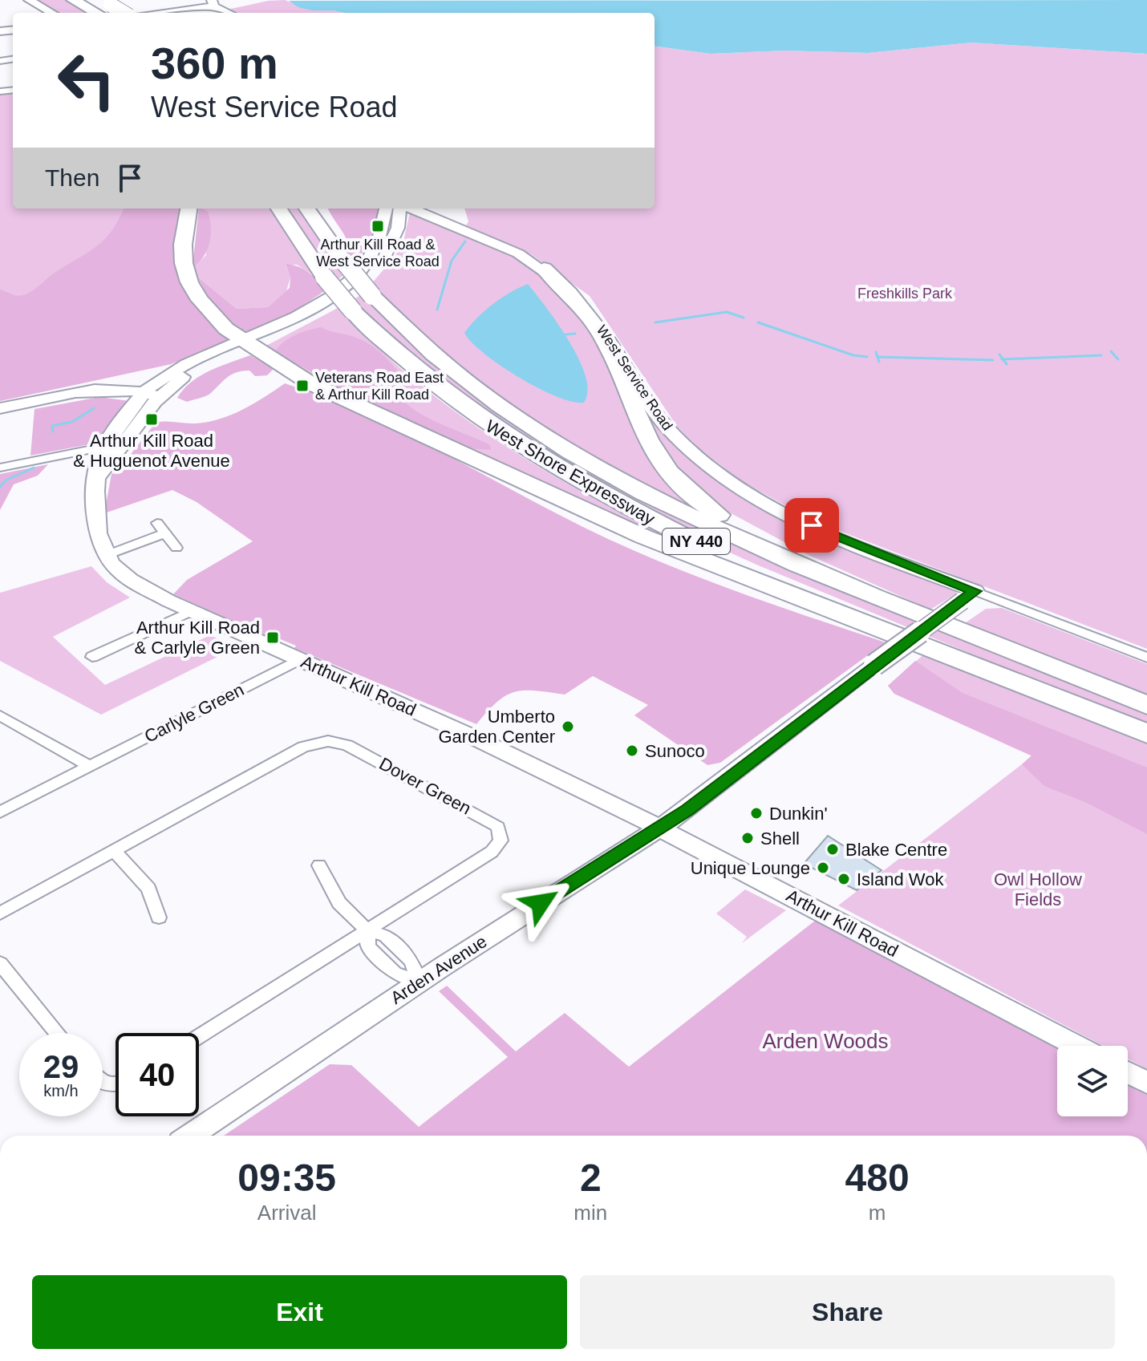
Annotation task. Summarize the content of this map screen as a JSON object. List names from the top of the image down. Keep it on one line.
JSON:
{"streets":{"highway":["West Shore Expressway","NY 440"],"street":["West Service Road","Arthur Kill Road","Carlyle Green","Dover Green","Arden Avenue"]},"crossings":[["West Service Road","Arden Avenue"],["Arthur Kill Road","Carlyle Green"],["Arthur Kill Road","Arden Avenue"]],"parks":["Freshkills Park","Owl Hollow Fields","Arden Woods"],"places":{"transit":["Arthur Kill Road & West Service Road","Veterans Road East & Arthur Kill Road","Arthur Kill Road & Huguenot Avenue","Arthur Kill Road & Carlyle Green"],"other":["Umberto Garden Center","Sunoco","Dunkin'","Shell","Blake Centre","Unique Lounge","Island Wok"]},"page":{"turn":["360 m","West Service Road"],"then":"Then","speed":"29 km/h","limit":"40","eta":["09:35","Arrival","2","min","480","m"],"buttons":["Exit","Share"]}}
